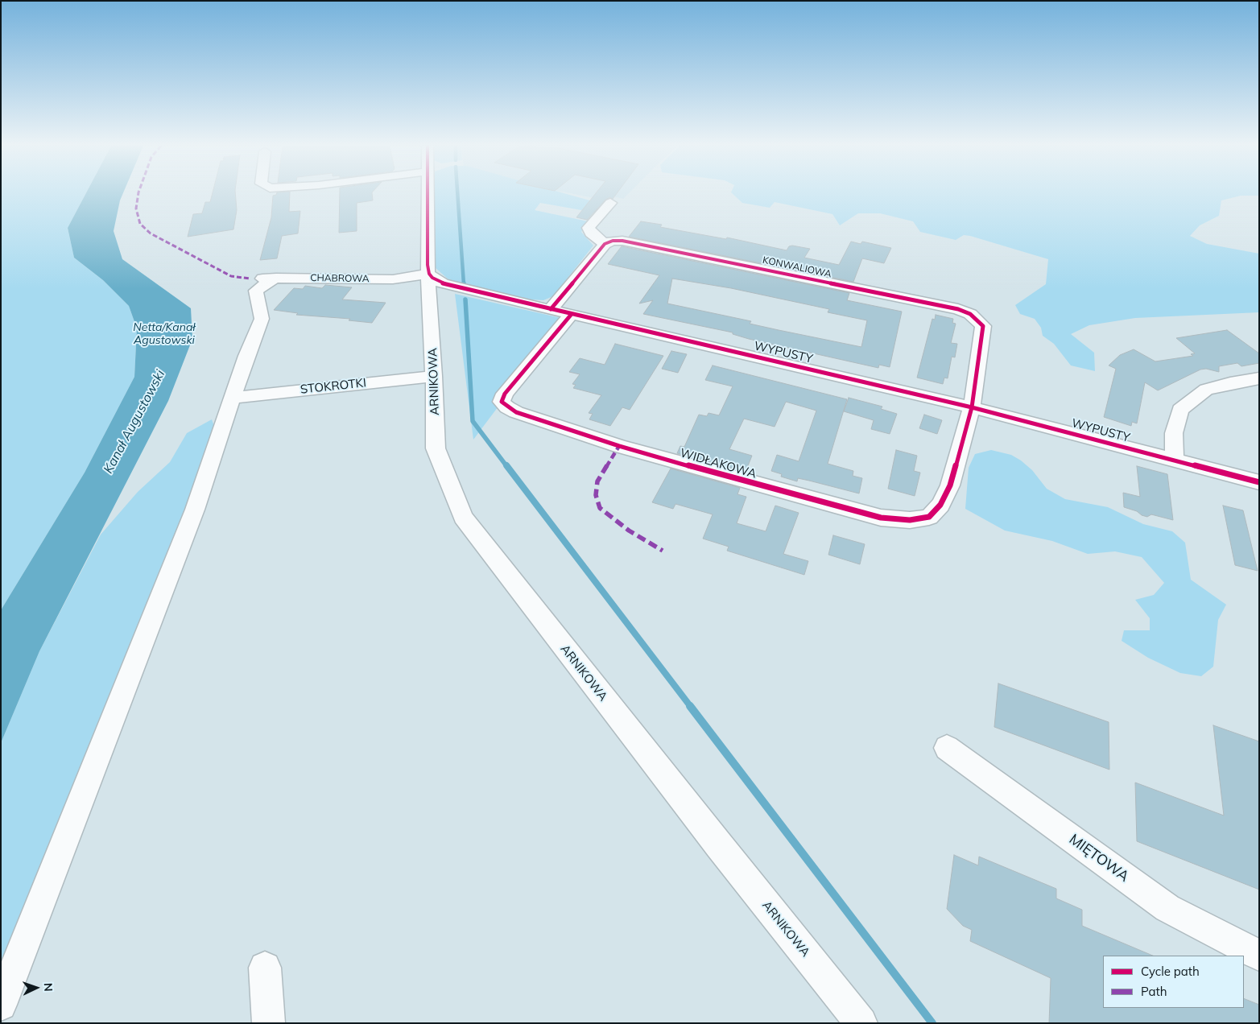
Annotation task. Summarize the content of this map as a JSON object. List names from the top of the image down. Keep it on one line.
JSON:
{"streets":{"street":["KONWALIOWA","CHABROWA","WYPUSTY","ARNIKOWA","STOKROTKI","WIDŁAKOWA","MIĘTOWA"]},"crossings":[["KONWALIOWA","WYPUSTY"],["KONWALIOWA","WIDŁAKOWA"],["CHABROWA","WYPUSTY"],["CHABROWA","ARNIKOWA"],["WYPUSTY","ARNIKOWA"],["WYPUSTY","WIDŁAKOWA"],["ARNIKOWA","STOKROTKI"]],"water":["Netta/Kanał Agustowski","Kanał Augustowski"],"legend":["Cycle path","Path"],"north":"right"}
